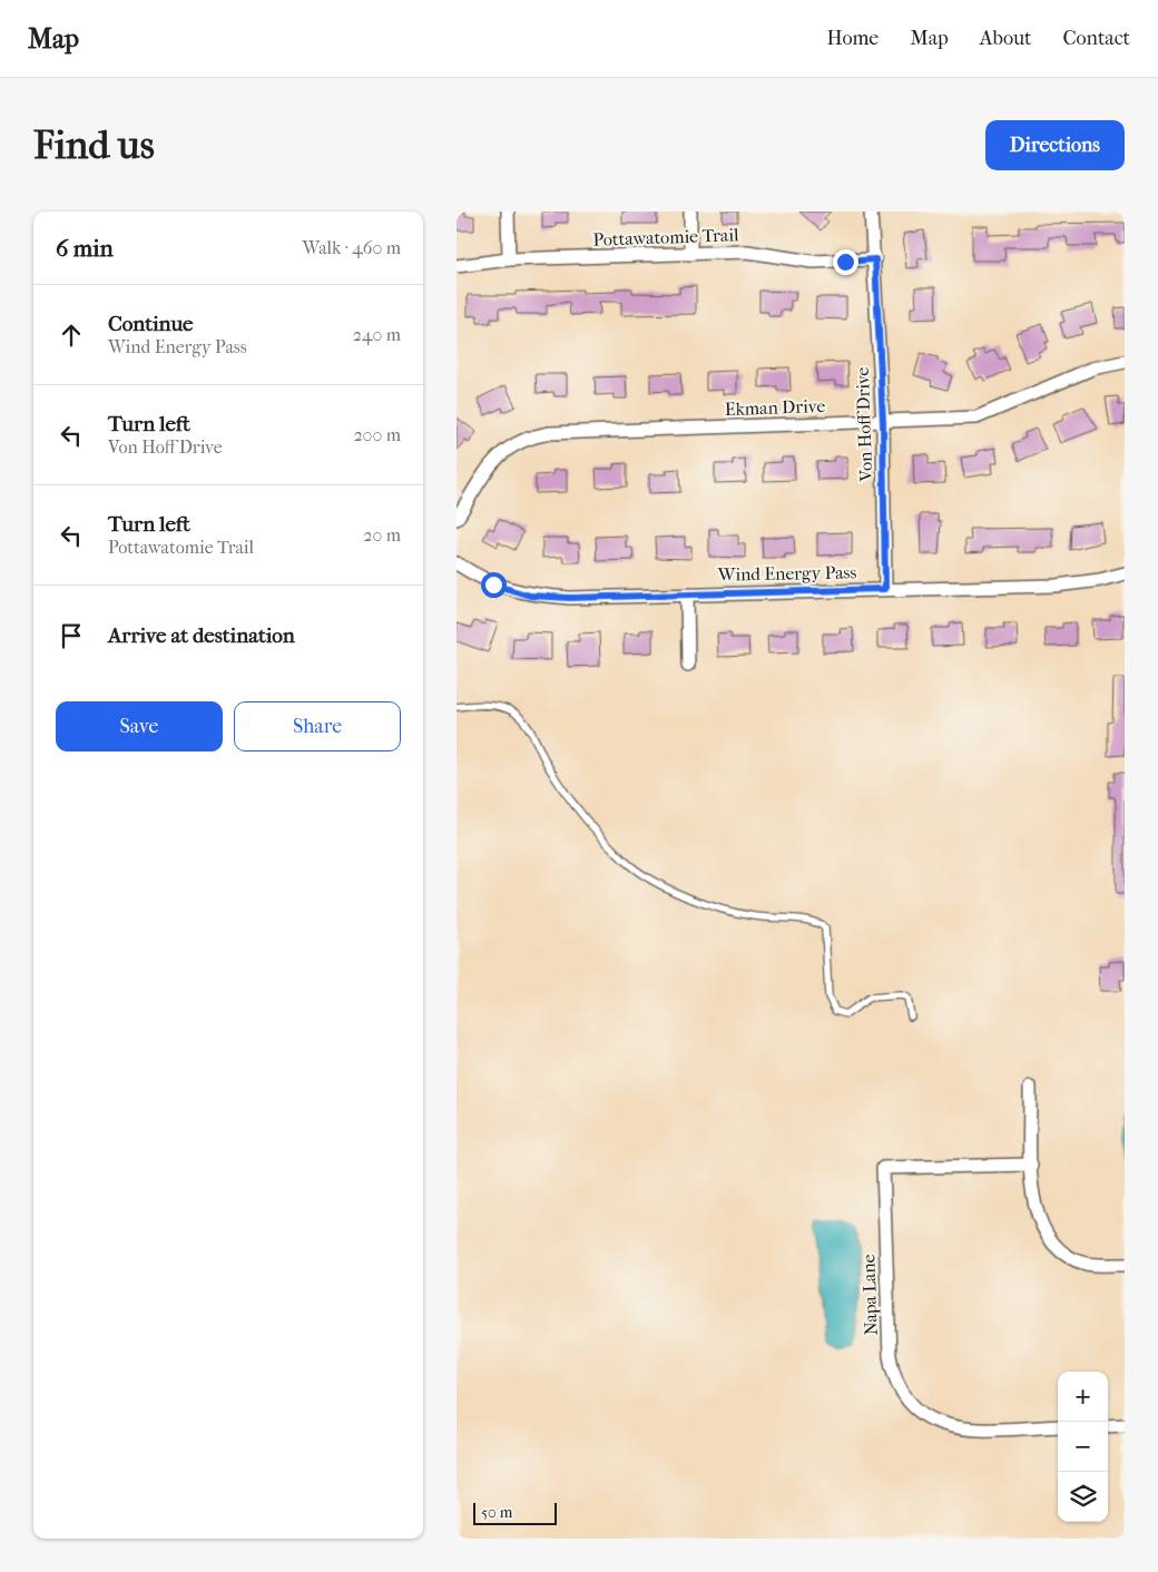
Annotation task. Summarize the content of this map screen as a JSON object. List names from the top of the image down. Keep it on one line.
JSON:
{"streets":{"street":["Pottawatomie Trail","Ekman Drive","Von Hoff Drive","Wind Energy Pass","Napa Lane"]},"crossings":[["Pottawatomie Trail","Von Hoff Drive"],["Ekman Drive","Von Hoff Drive"],["Von Hoff Drive","Wind Energy Pass"]],"scale_bar":"50 m","page":{"header":"Map","nav":["Home","Map","About","Contact"],"buttons":["Directions",["Save","Share"]],"title":"Find us","heading":["6 min","Walk · 460 m"],"list":[["Continue","Wind Energy Pass","240 m"],["Turn left","Von Hoff Drive","200 m"],["Turn left","Pottawatomie Trail","20 m"],"Arrive at destination"],"map_buttons":["+","−"],"scale":"50 m"}}
